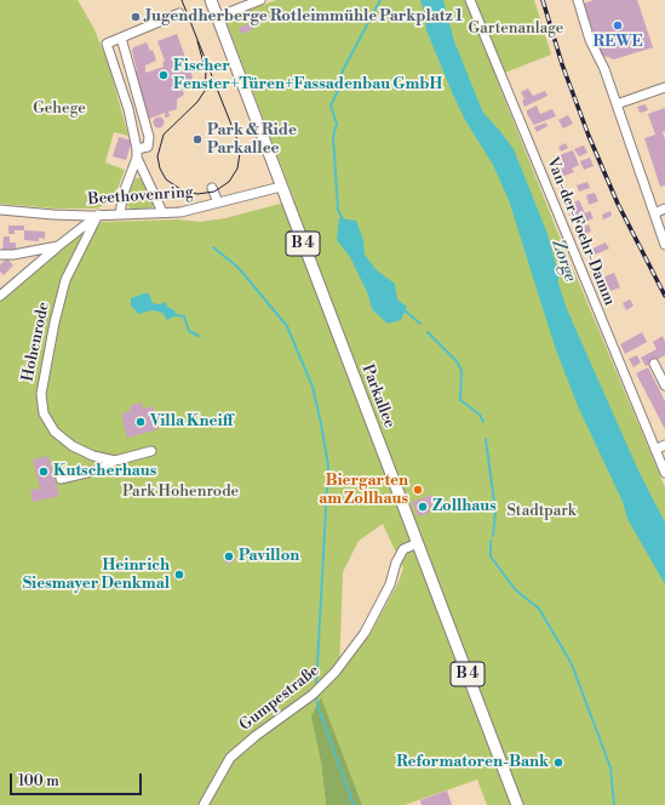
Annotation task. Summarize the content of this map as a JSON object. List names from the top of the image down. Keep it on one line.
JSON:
{"streets":{"main road":["B 4","Parkallee"],"street":["Beethovenring","Van-der-Foehr-Damm","Hohenrode","Gumpestraße"]},"crossings":[["Beethovenring","Hohenrode"],["Beethovenring","Parkallee"],["Parkallee","Gumpestraße"]],"water":["Zorge"],"parks":["Gartenanlage","Gehege","Park Hohenrode","Stadtpark"],"places":["Jugendherberge Rotleimmühle Parkplatz 1","REWE","Fischer Fenster+Türen+Fassadenbau GmbH","Park & Ride Parkallee","Villa Kneiff","Kutscherhaus","Biergarten am Zollhaus","Zollhaus","Pavillon","Heinrich Siesmayer Denkmal","Reformatoren-Bank"],"scale_bar":"100 m"}
